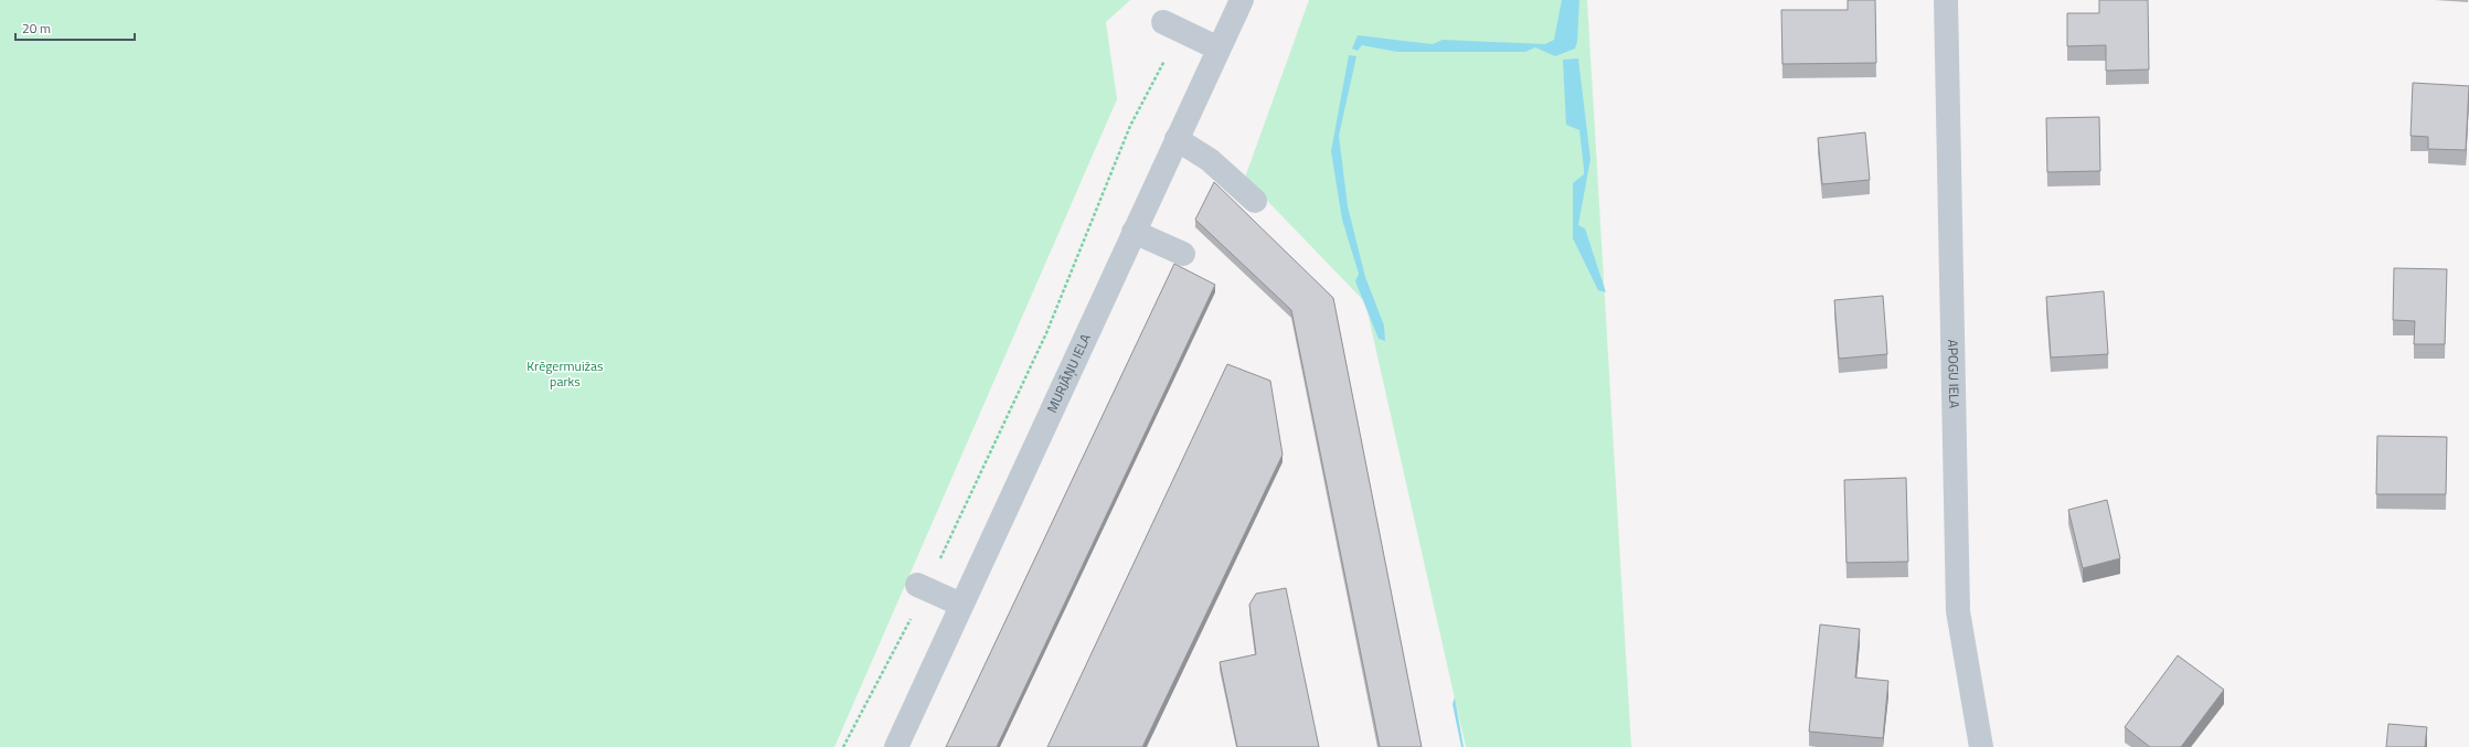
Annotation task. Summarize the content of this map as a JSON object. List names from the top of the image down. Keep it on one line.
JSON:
{"streets":{"street":["MURJĀŅU IELA","APOGU IELA"]},"parks":["Krēgermuižas parks"],"scale_bar":"20 m"}
